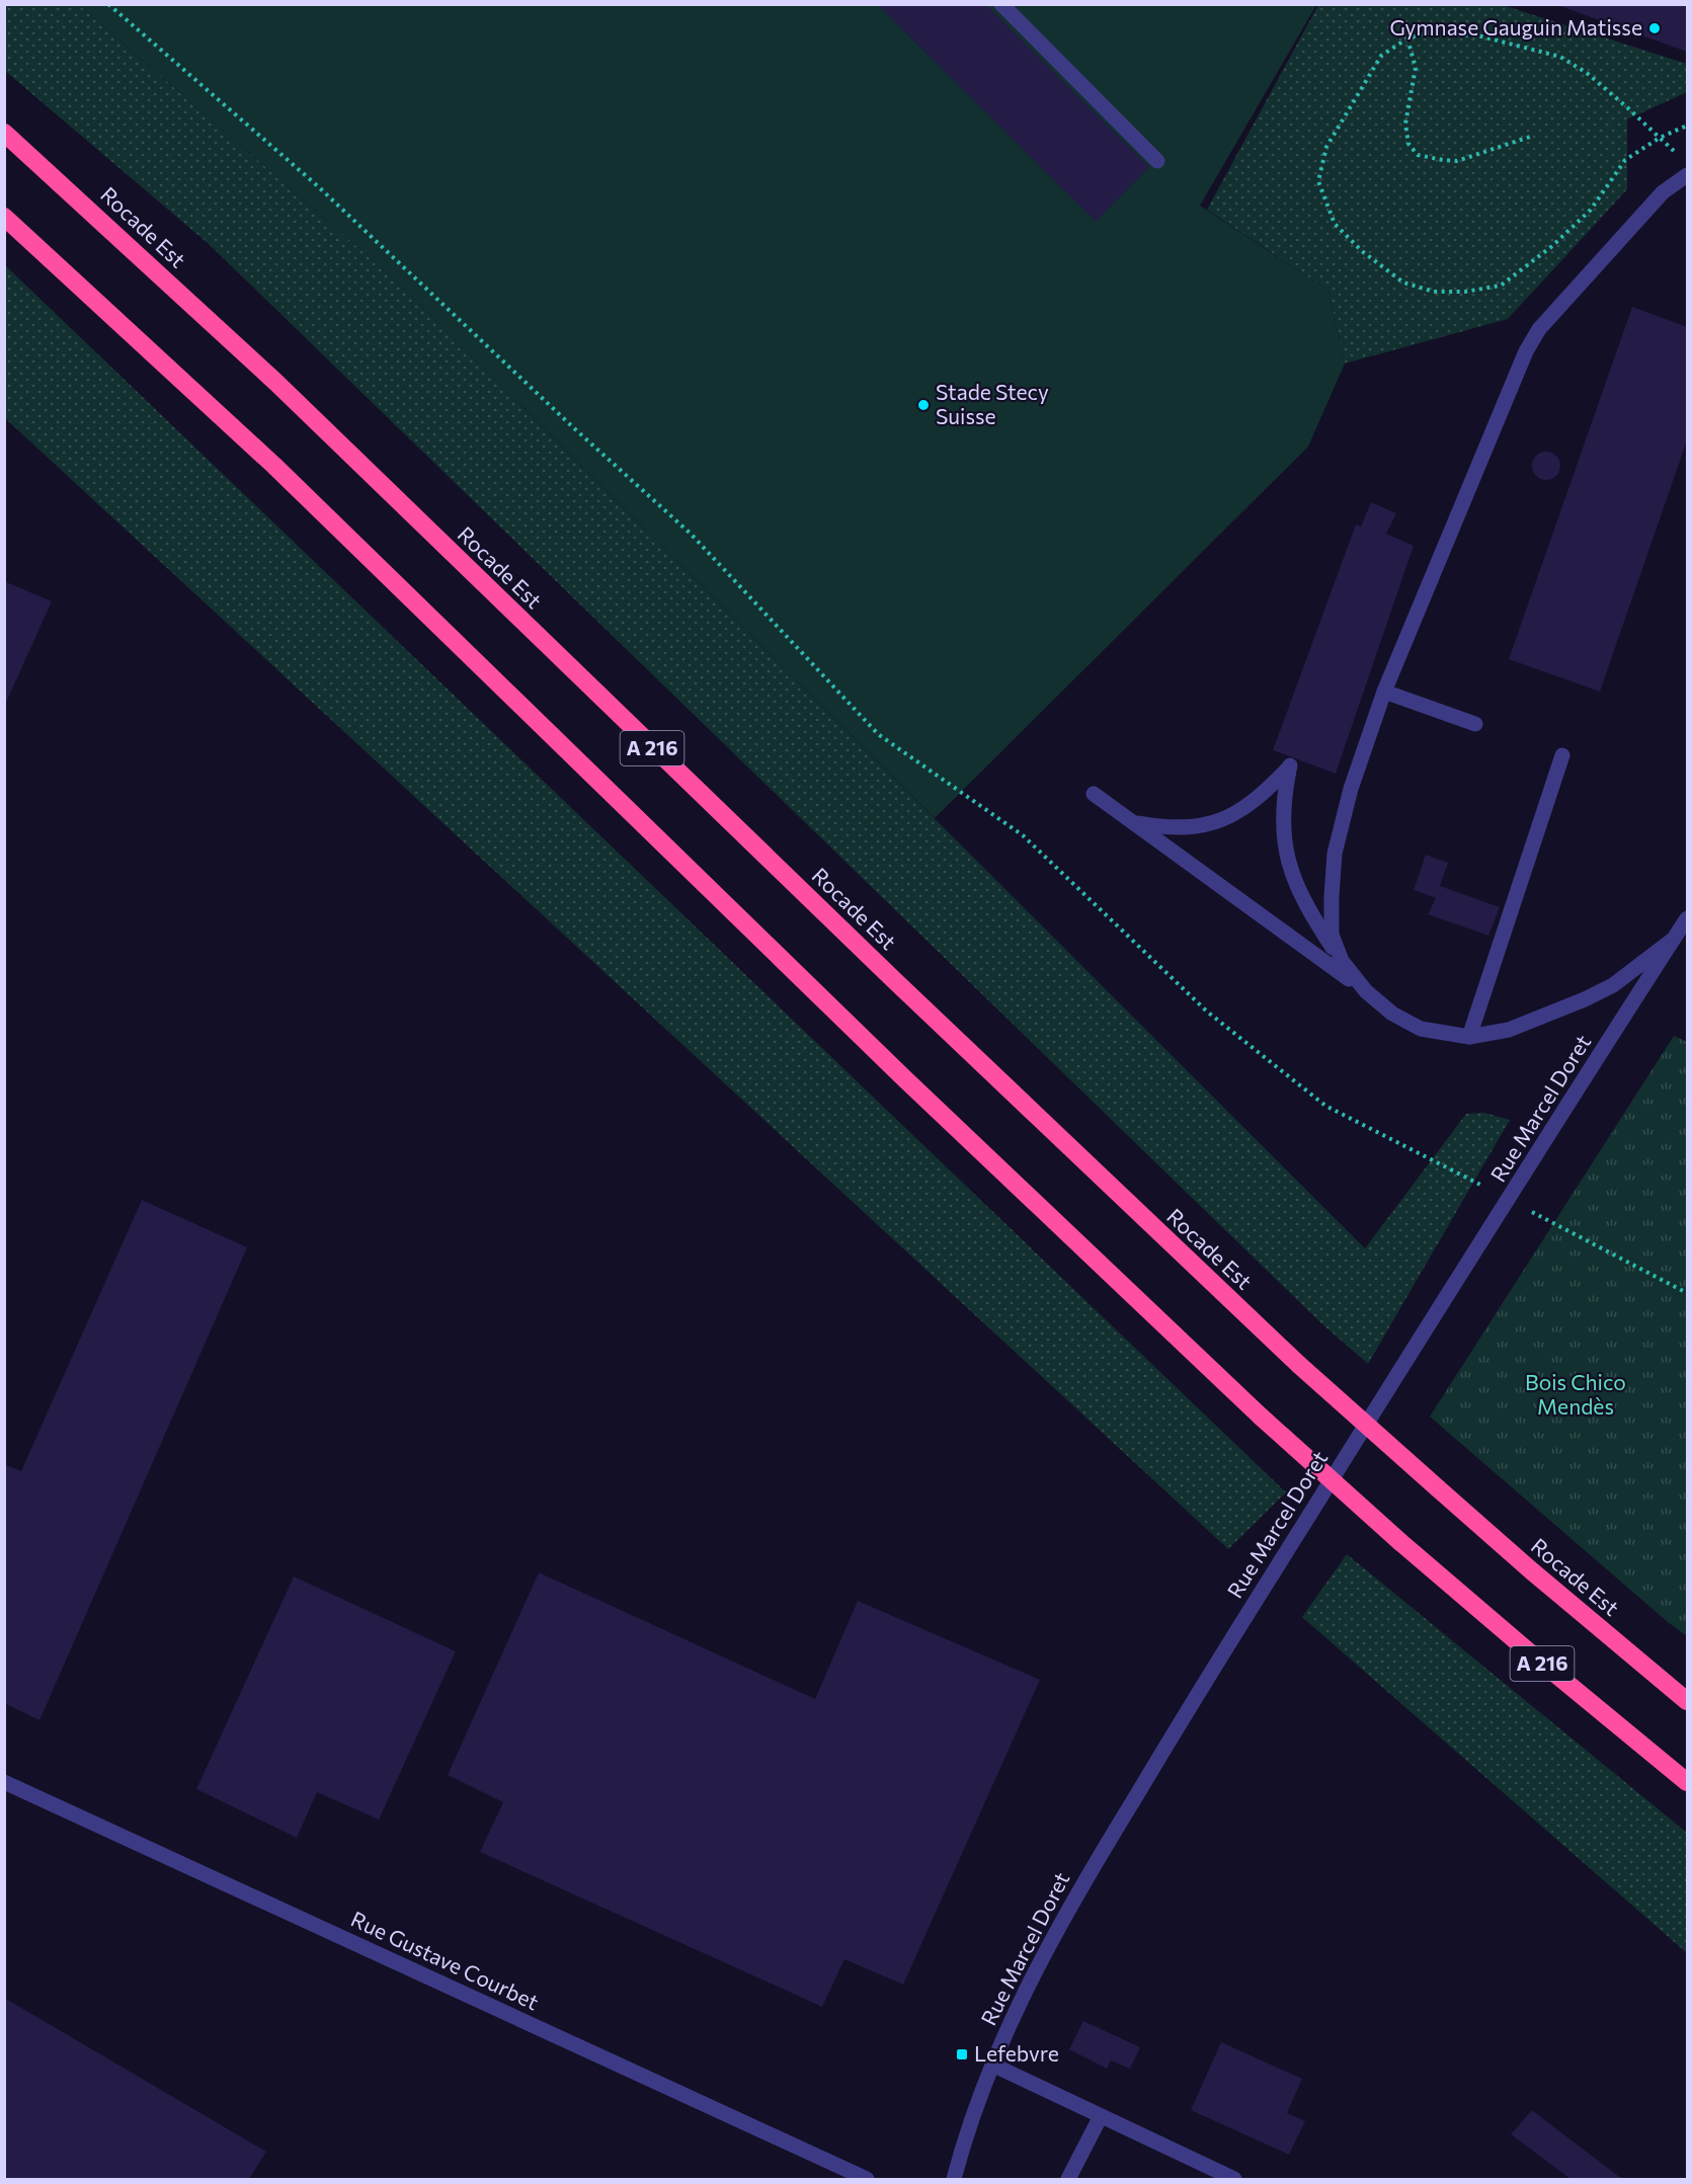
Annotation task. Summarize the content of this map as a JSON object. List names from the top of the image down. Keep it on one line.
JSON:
{"streets":{"highway":["Rocade Est","A 216"],"street":["Rue Marcel Doret","Rue Gustave Courbet"]},"parks":["Bois Chico Mendès"],"places":{"other":["Gymnase Gauguin Matisse","Stade Stecy Suisse"],"transit":["Lefebvre"]}}
